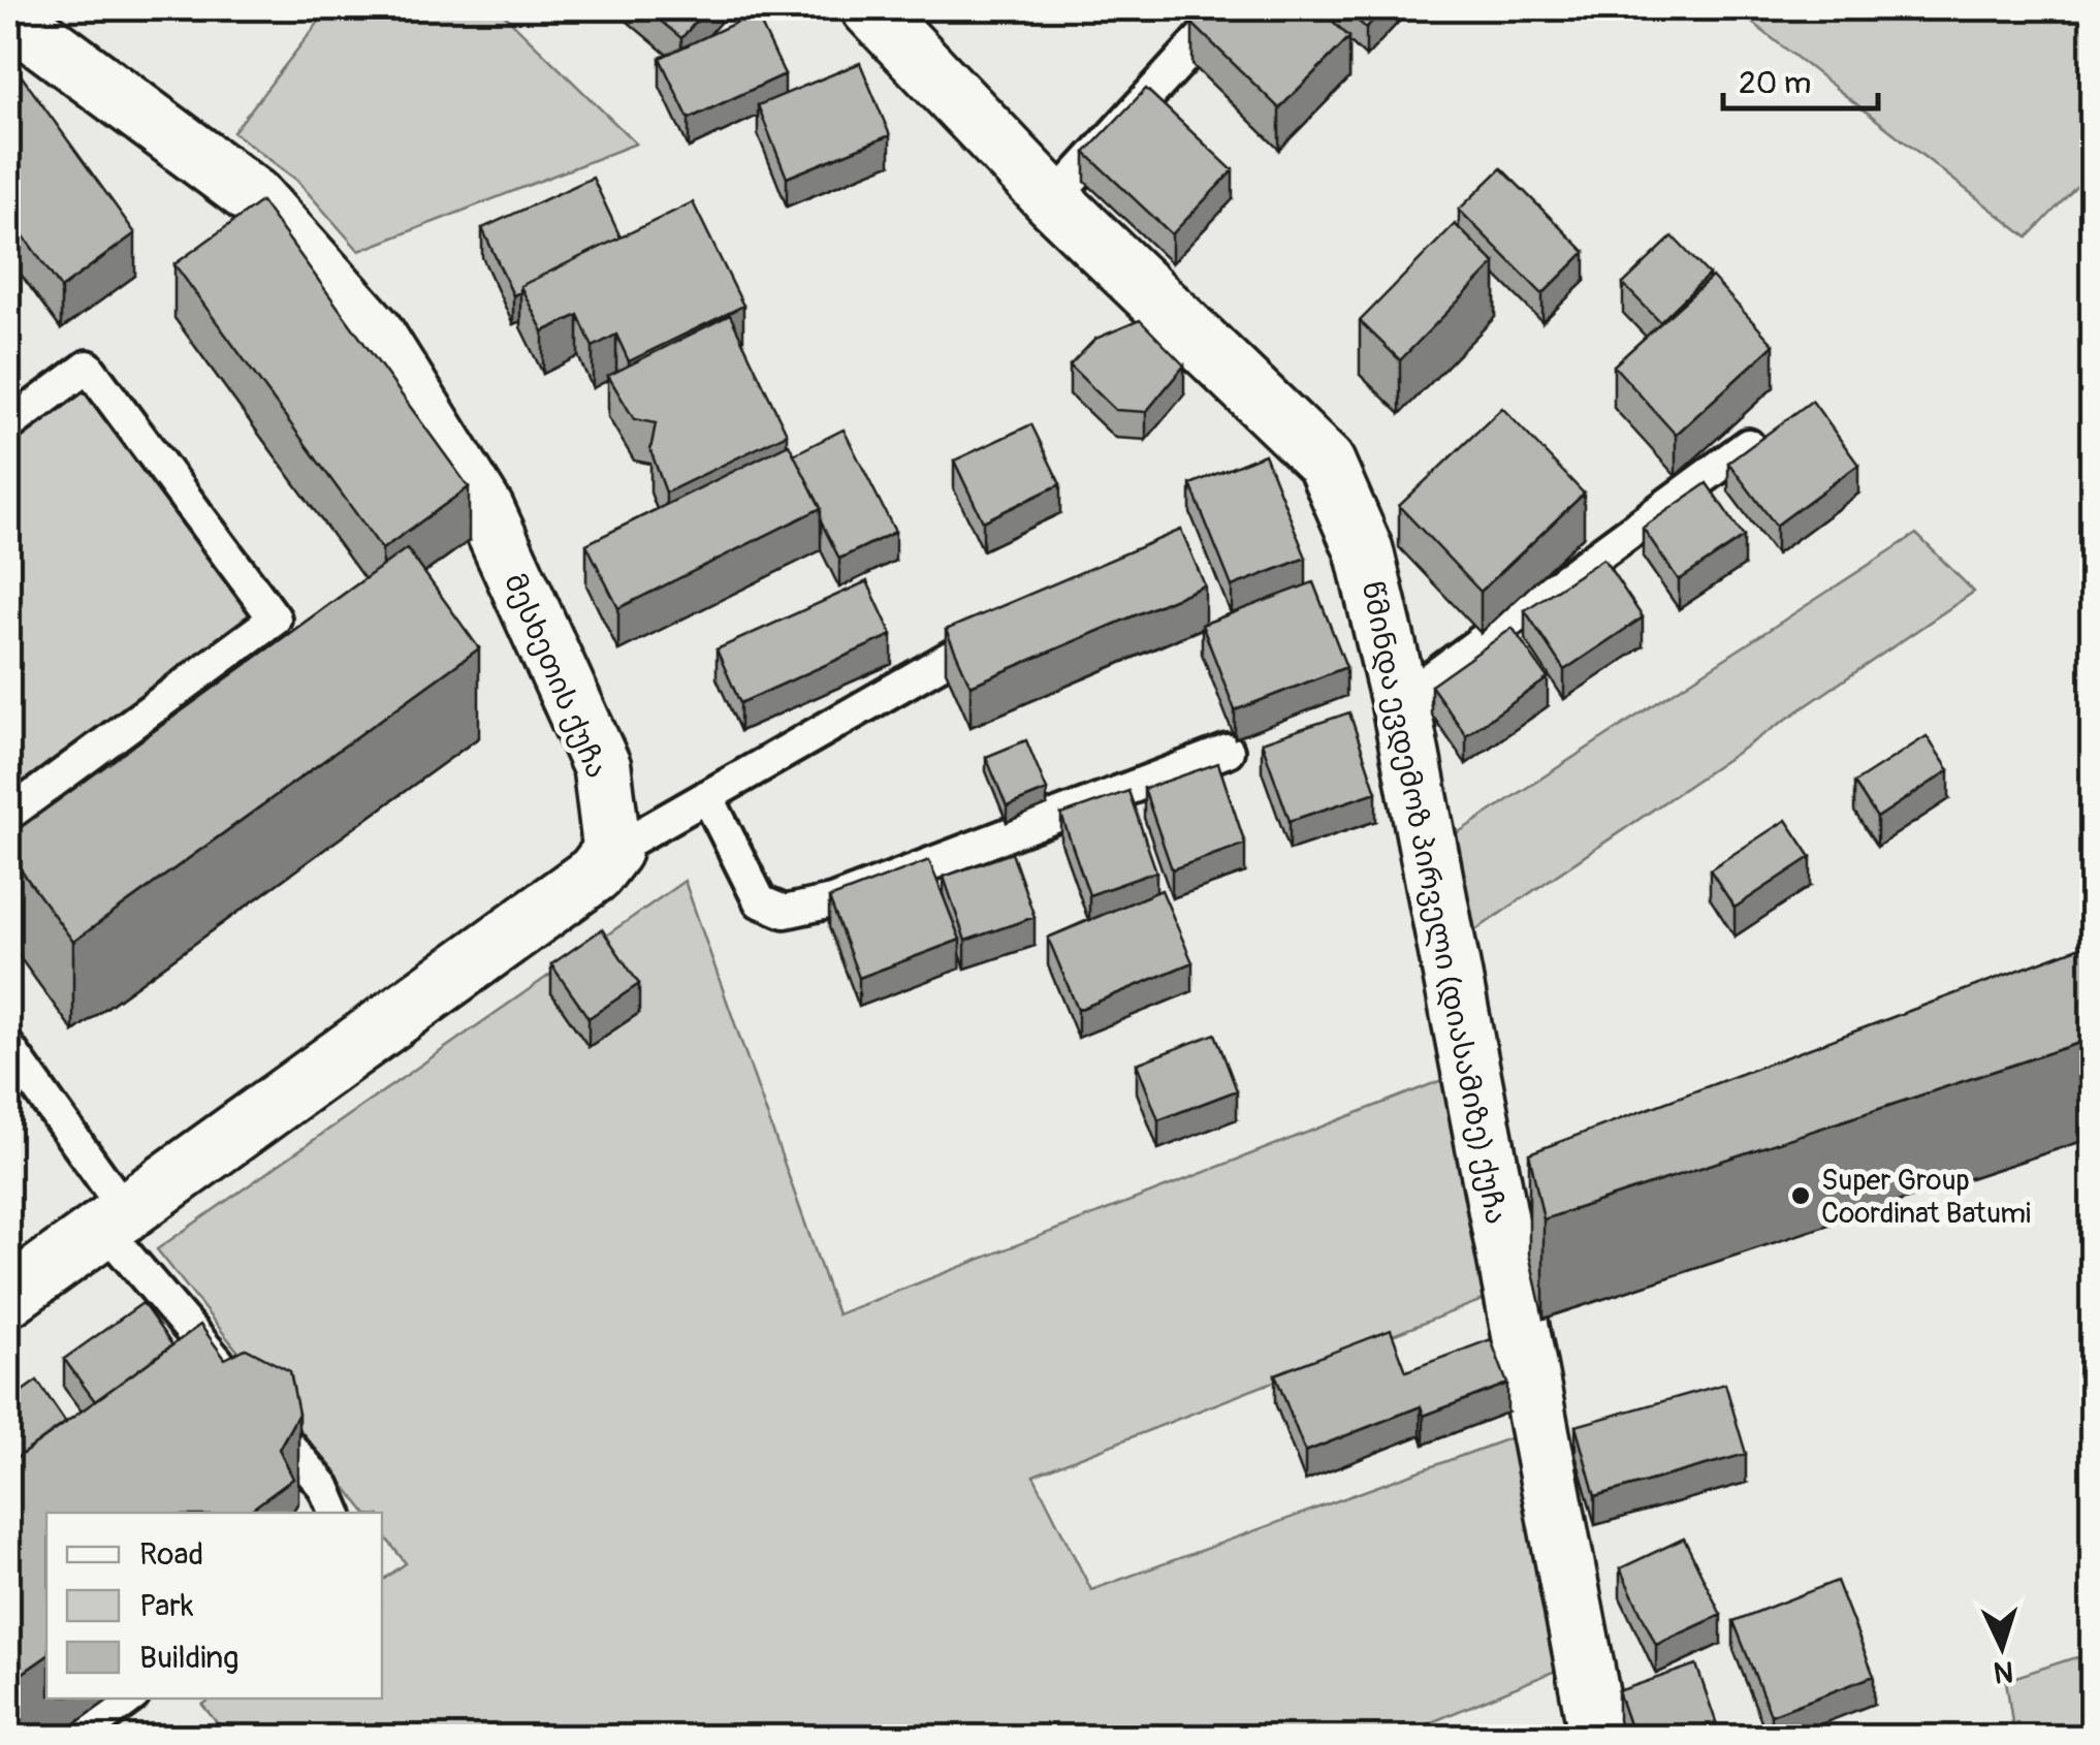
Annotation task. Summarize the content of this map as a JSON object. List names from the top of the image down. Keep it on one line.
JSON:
{"streets":{"street":["მესხეთის ქუჩა","წმინდა ევდემოზ პირველი (დიასამიზე) ქუჩა"]},"places":["Super Group Coordinat Batumi"],"legend":["Road","Park","Building"],"scale_bar":"20 m","north":"bottom"}
